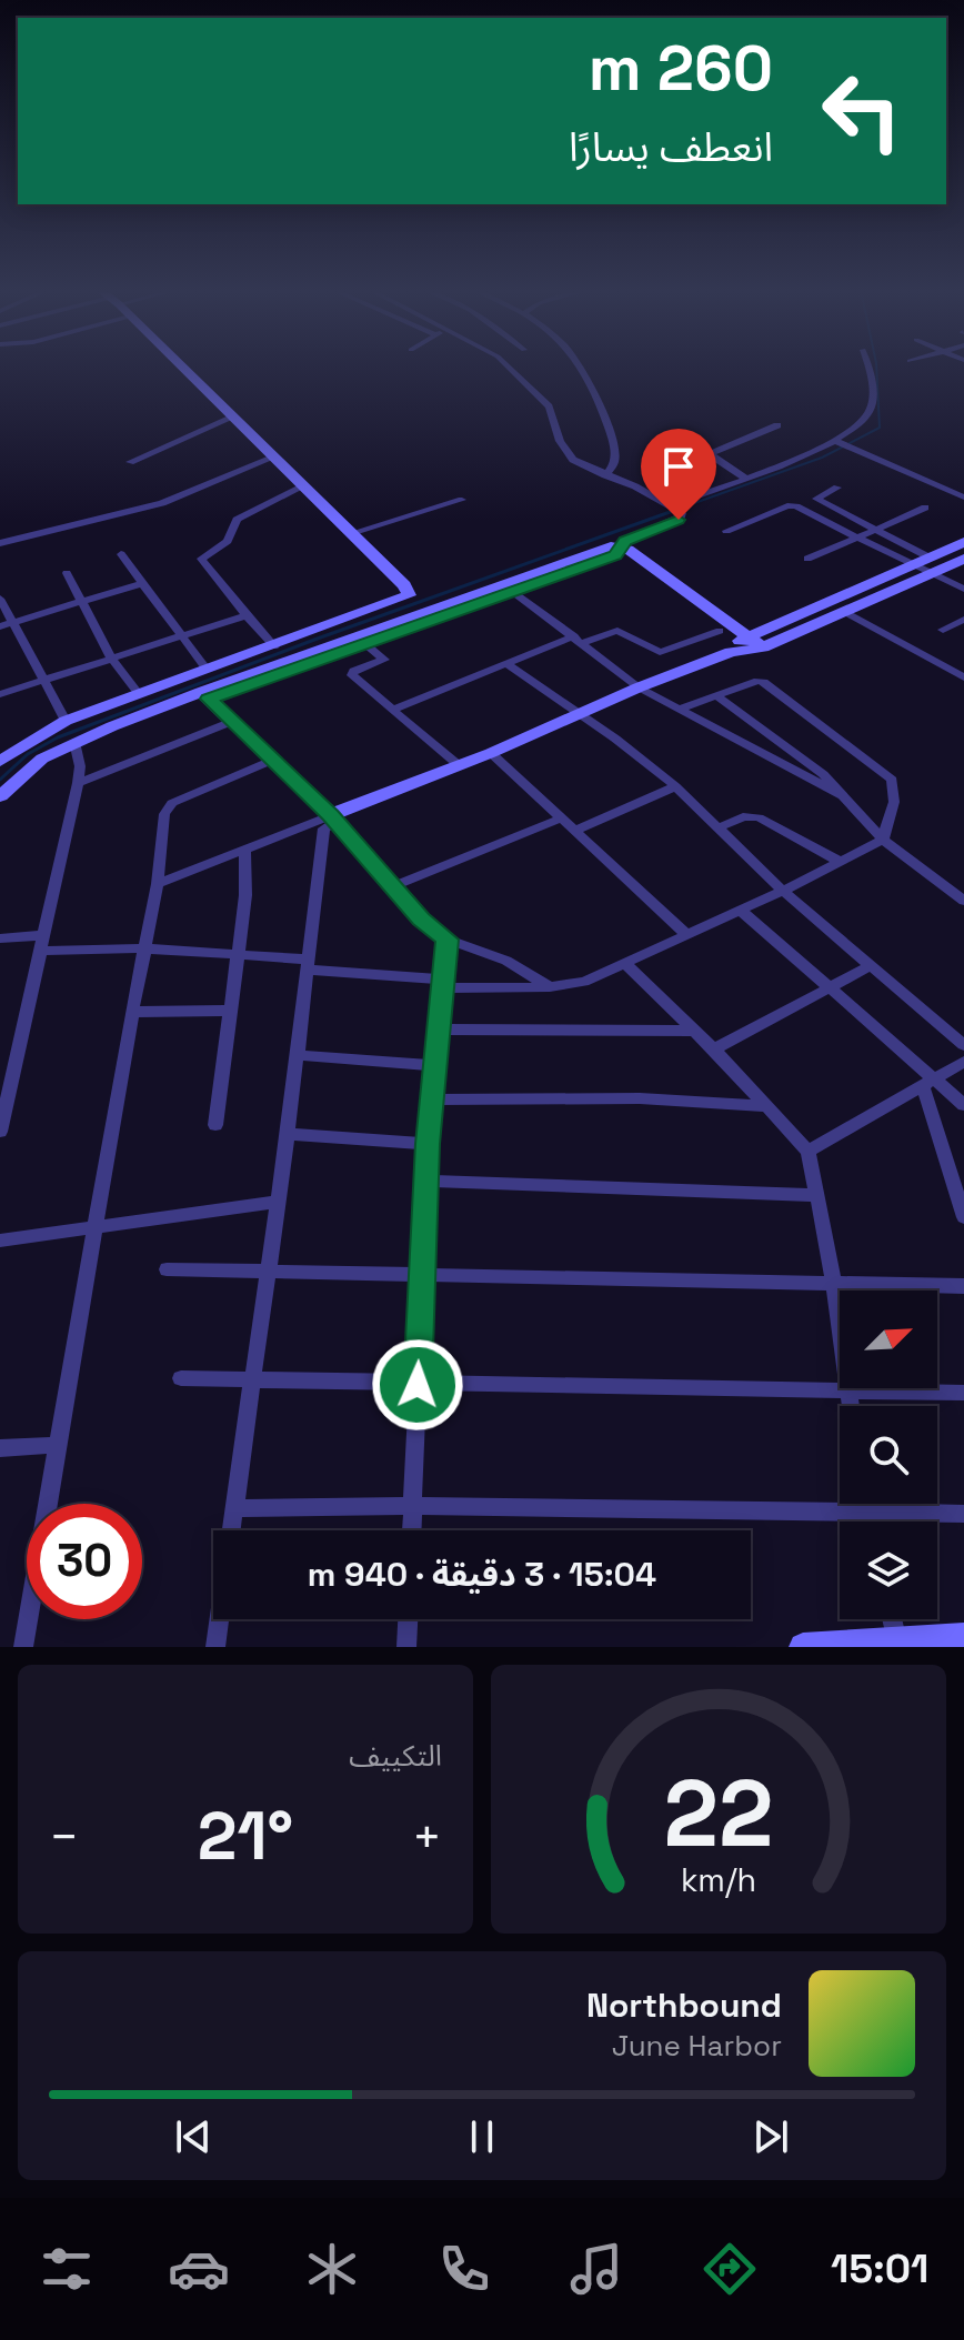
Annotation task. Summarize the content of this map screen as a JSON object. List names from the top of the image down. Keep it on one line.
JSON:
{"north":"top right","page":{"turn":["260 m","انعطف يسارًا"],"limit":"30","trip":"15:04 · 3 دقيقة · 940 m","tile":"التكييف","heat":["−","21°","+"],"song":["Northbound","June Harbor"],"tabs":"15:01","gauge":["22","km/h"]}}
